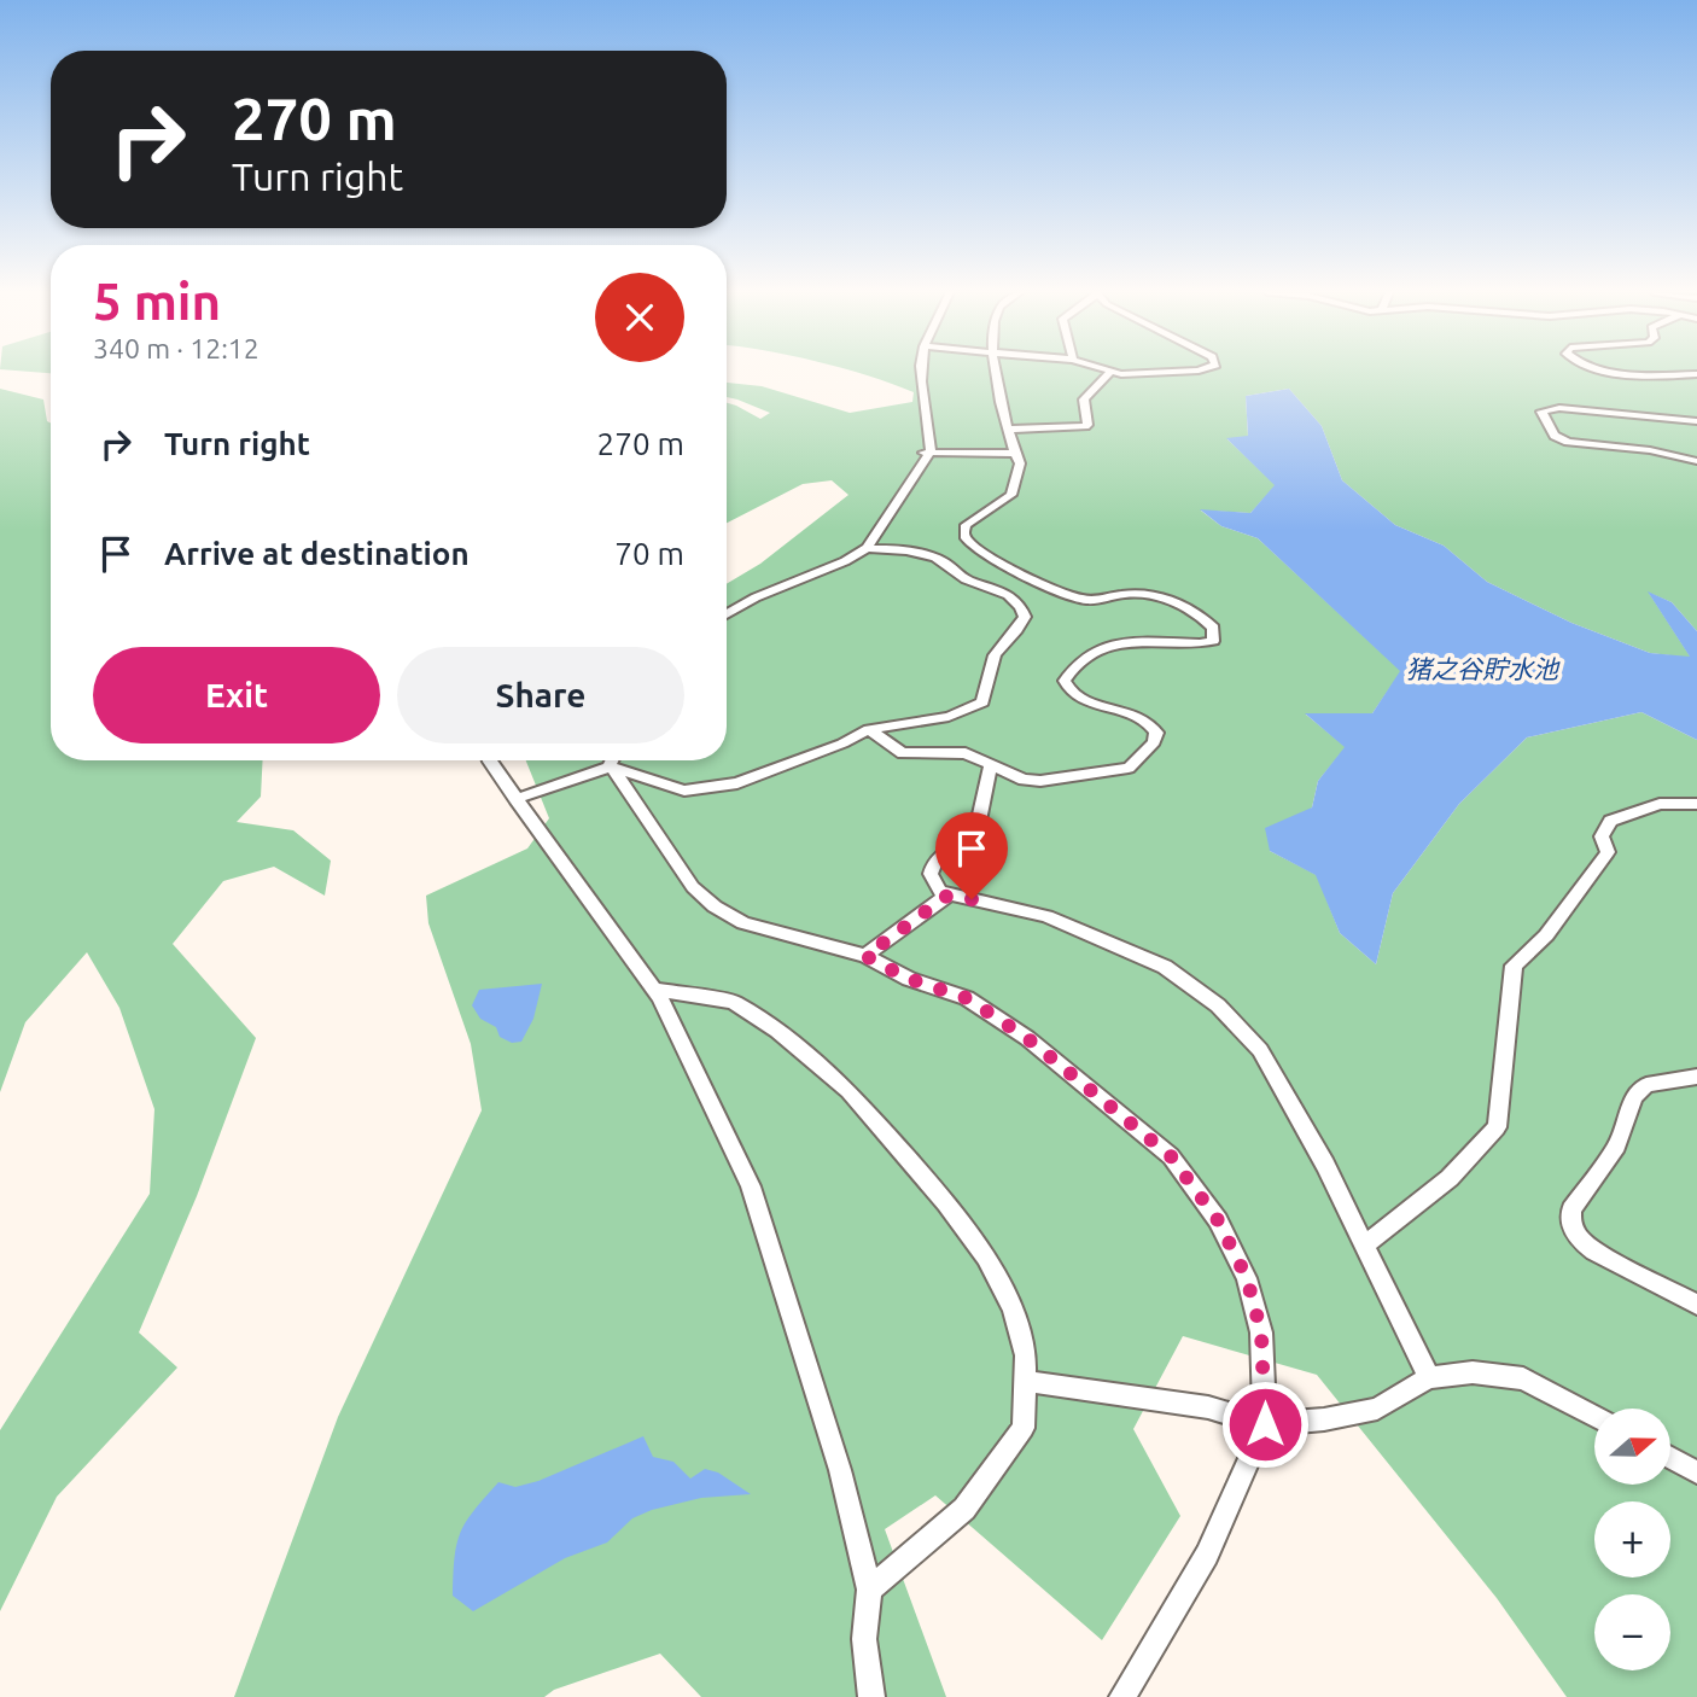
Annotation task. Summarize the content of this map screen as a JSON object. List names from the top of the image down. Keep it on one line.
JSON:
{"water":["猪之谷貯水池"],"north":"right","page":{"turn":["270 m","Turn right"],"heading":["5 min","340 m · 12:12"],"list":[{"name":"Turn right","value":"270 m"},{"name":"Arrive at destination","value":"70 m"}],"buttons":["Exit","Share"],"map_buttons":["+","−"]}}
